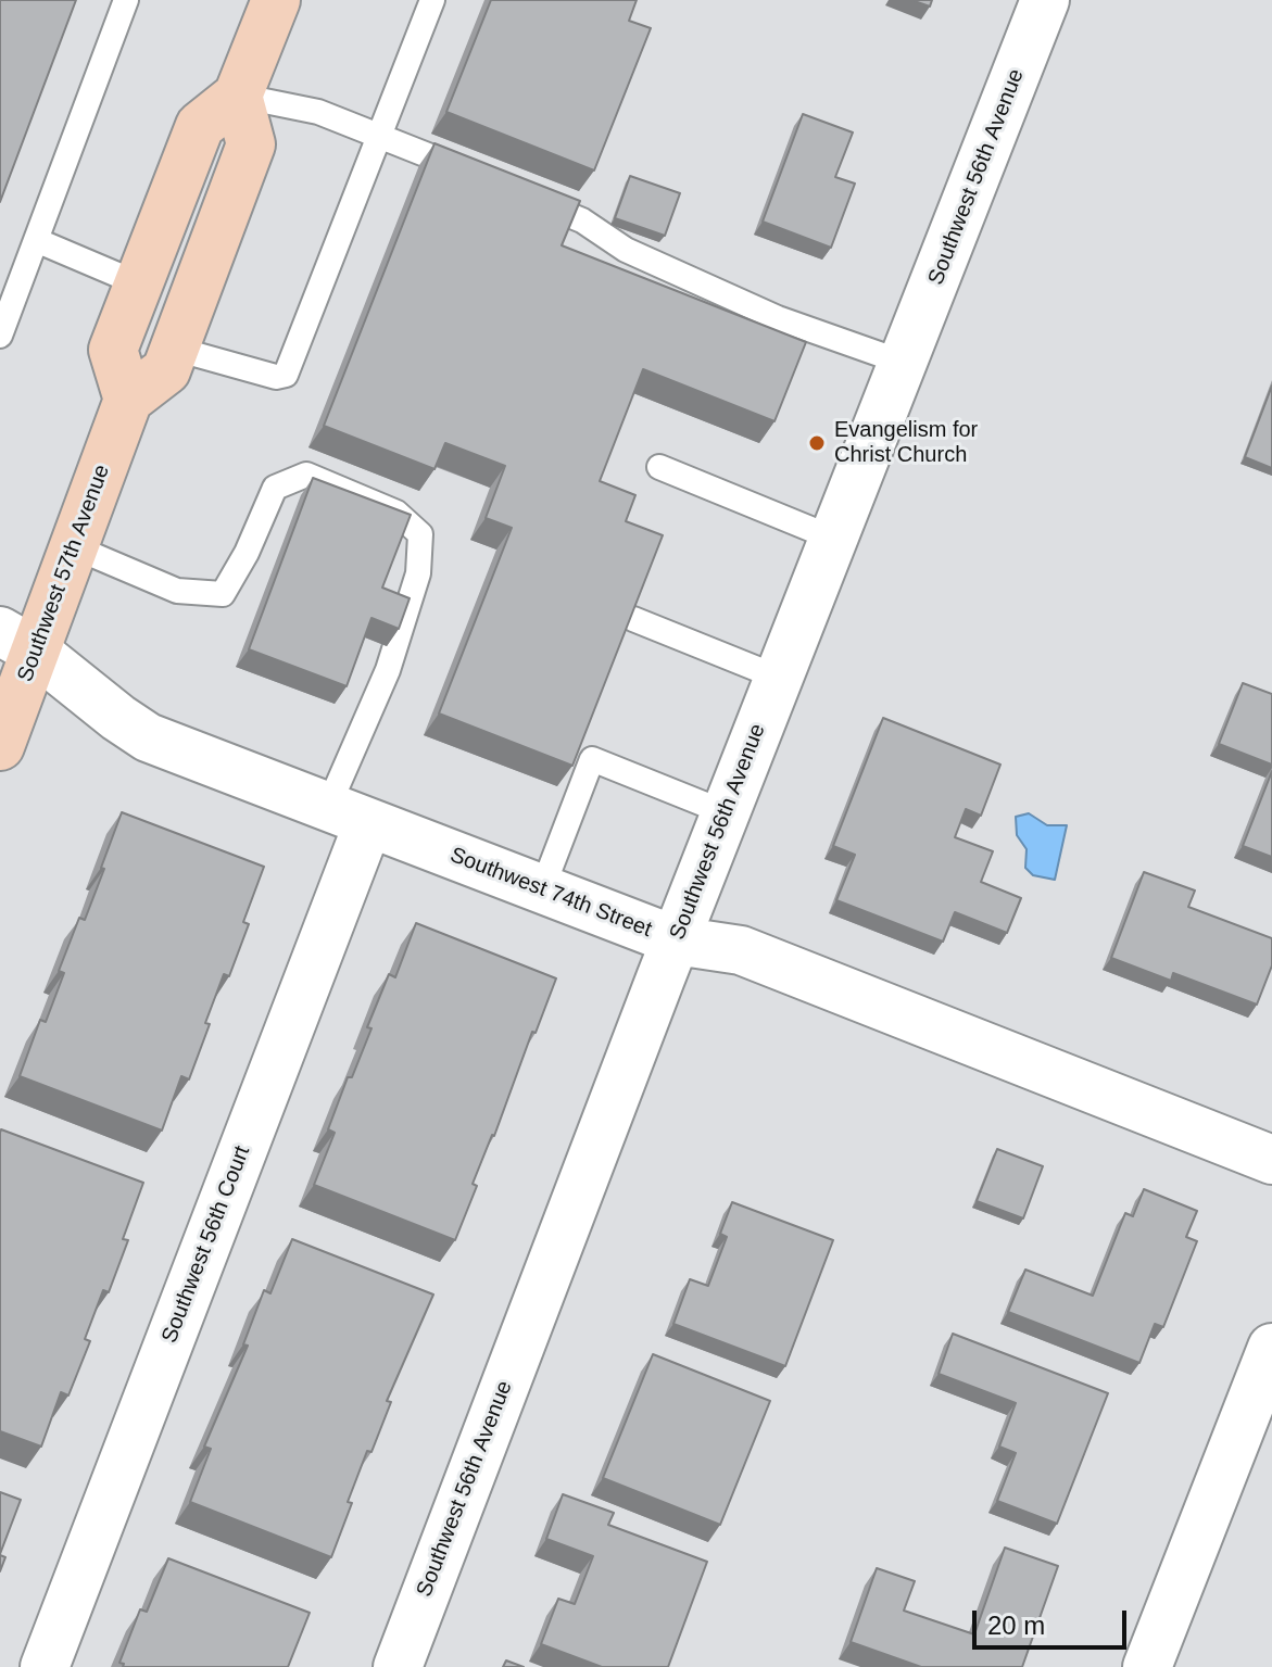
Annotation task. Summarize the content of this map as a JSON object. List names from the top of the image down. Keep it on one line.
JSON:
{"streets":{"main road":["Southwest 57th Avenue"],"street":["Southwest 56th Avenue","Southwest 74th Street","Southwest 56th Court"]},"crossings":[["Southwest 56th Avenue","Southwest 74th Street"],["Southwest 57th Avenue","Southwest 74th Street"],["Southwest 74th Street","Southwest 56th Court"]],"places":["Evangelism for Christ Church"],"scale_bar":"20 m"}
